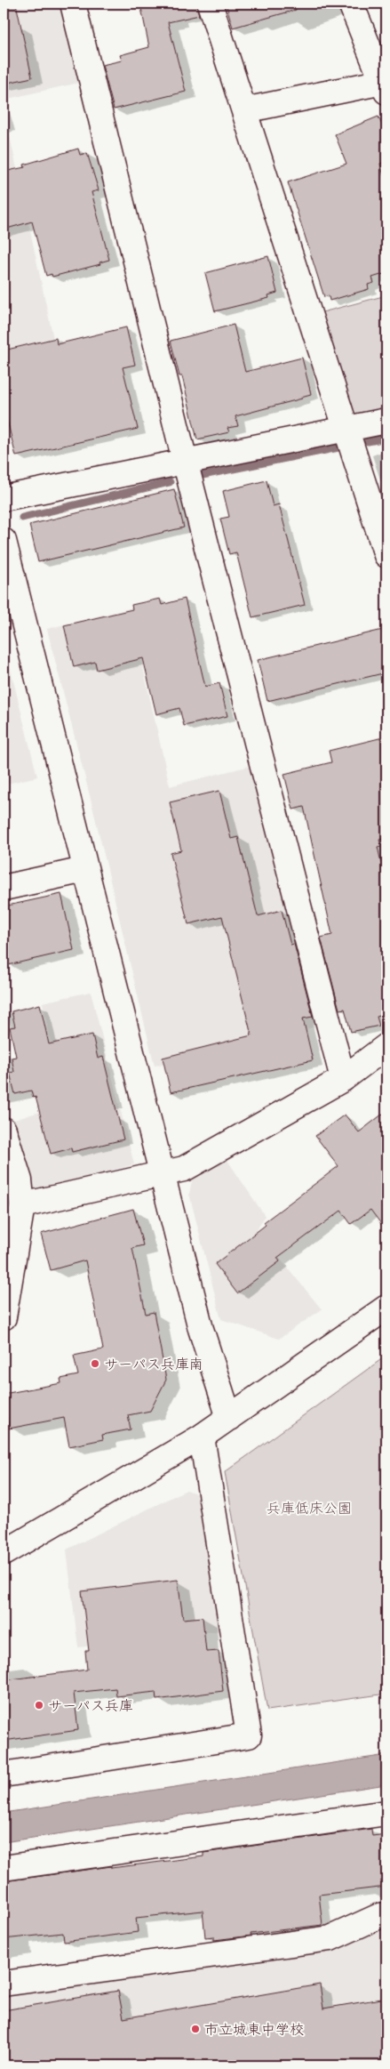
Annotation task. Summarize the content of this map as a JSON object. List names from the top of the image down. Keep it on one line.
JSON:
{"parks":["兵庫低床公園"],"places":["サーパス兵庫南","サーパス兵庫","市立城東中学校"]}
